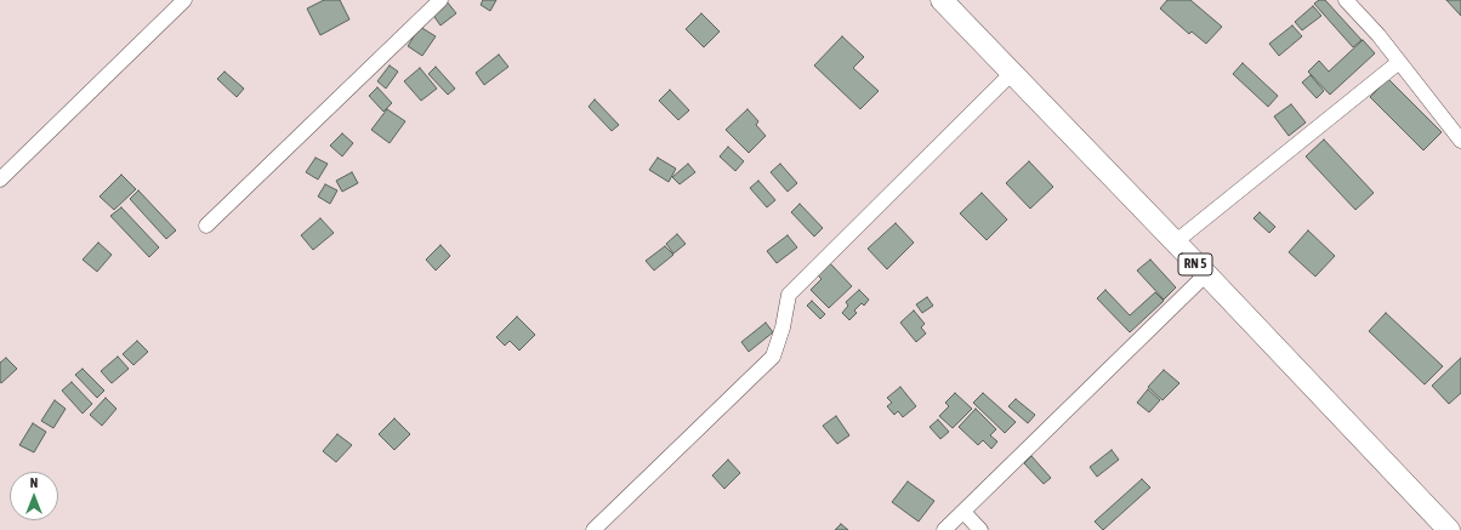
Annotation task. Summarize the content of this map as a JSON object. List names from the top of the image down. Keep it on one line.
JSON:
{"streets":{"main road":["RN 5"]},"north":"top"}
